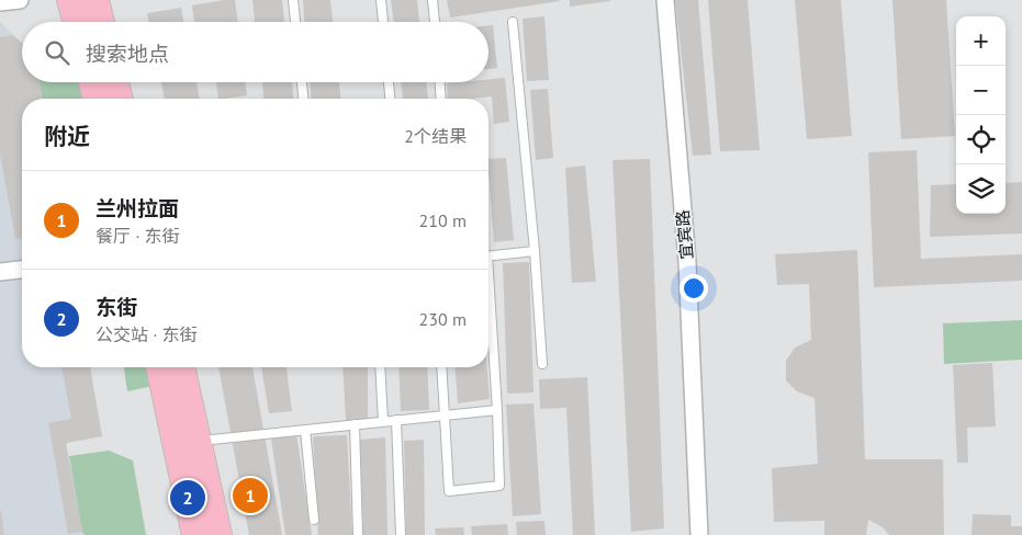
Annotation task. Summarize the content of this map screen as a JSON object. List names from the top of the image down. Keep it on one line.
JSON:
{"streets":{"street":["宜宾路"]},"page":{"map_buttons":["+","−"],"search":"搜索地点","heading":["附近","2个结果"],"list":[{"mark":"1","name":"兰州拉面","note":"餐厅 · 东街","value":"210 m"},{"mark":"2","name":"东街","note":"公交站 · 东街","value":"230 m"}],"pins":["1","2"]}}
